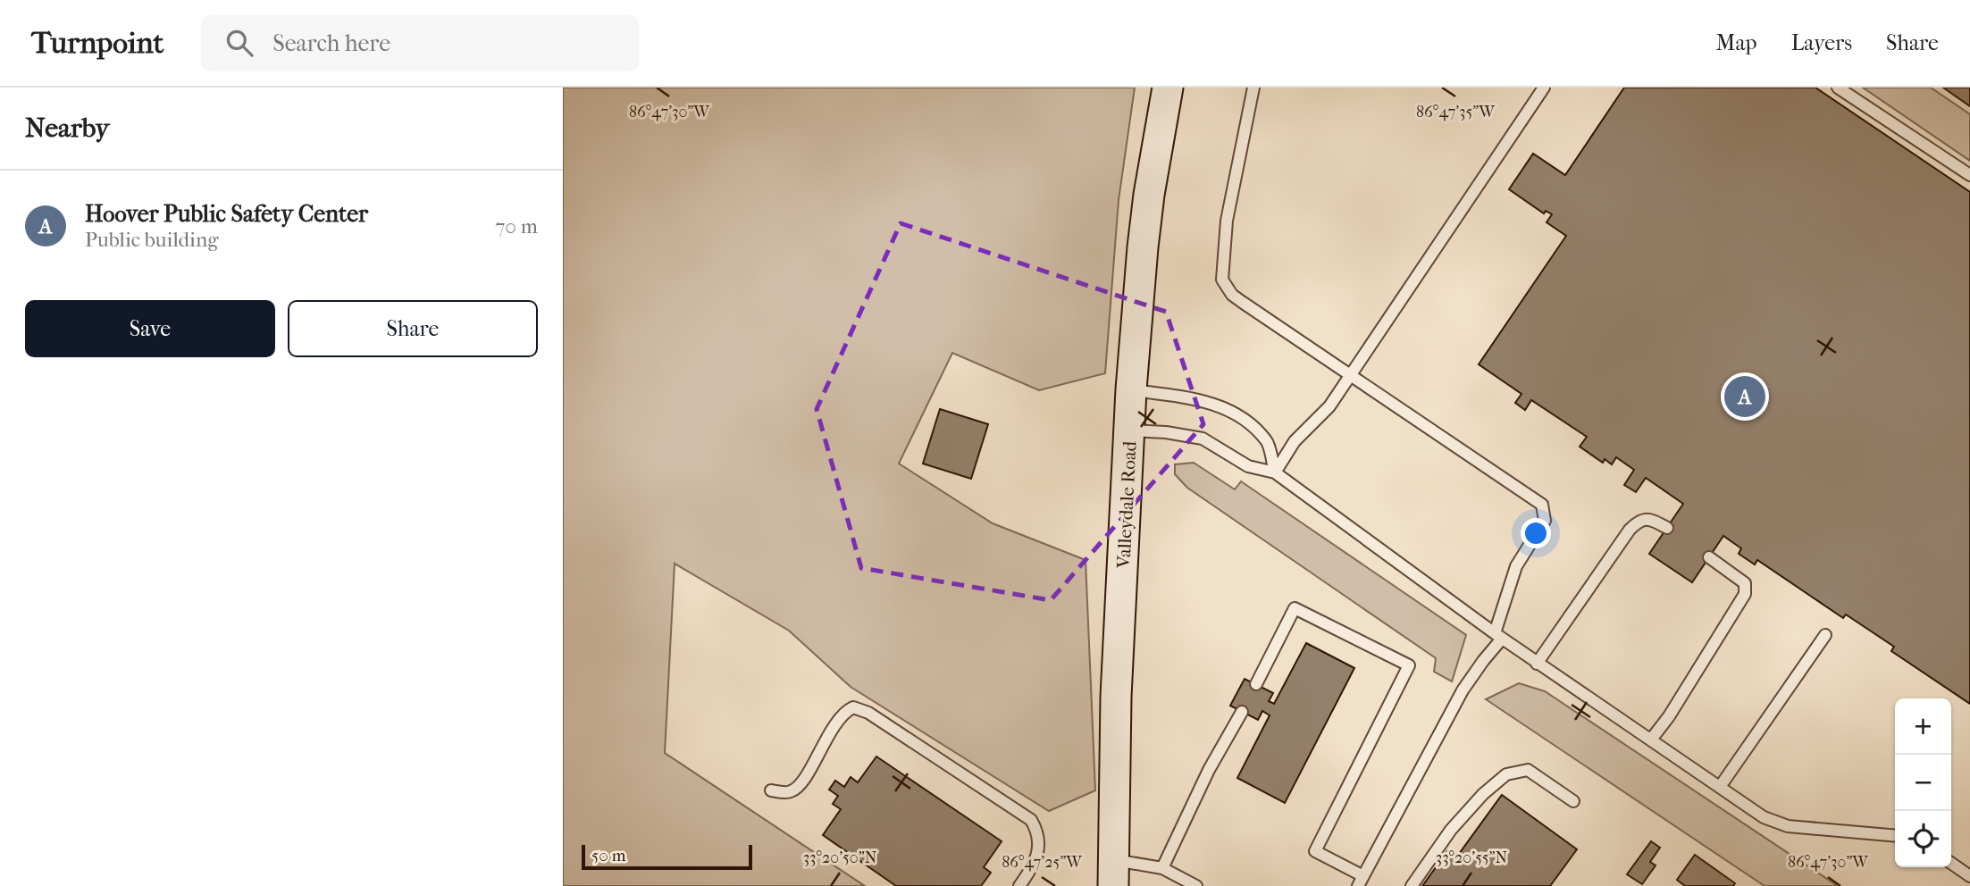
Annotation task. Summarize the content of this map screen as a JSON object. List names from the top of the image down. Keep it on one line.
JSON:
{"streets":{"main road":["Valleydale Road"]},"scale_bar":"50 m","page":{"header":"Turnpoint","search":"Search here","nav":["Map","Layers","Share"],"heading":"Nearby","list":[{"mark":"A","name":"Hoover Public Safety Center","note":"Public building","value":"70 m"}],"buttons":["Save","Share"],"pins":"A","map_buttons":["+","−"],"scale":"50 m"},"coordinates":["86°47'30\"W","86°47'35\"W","33°20'50\"N","33°20'55\"N","86°47'25\"W"]}
